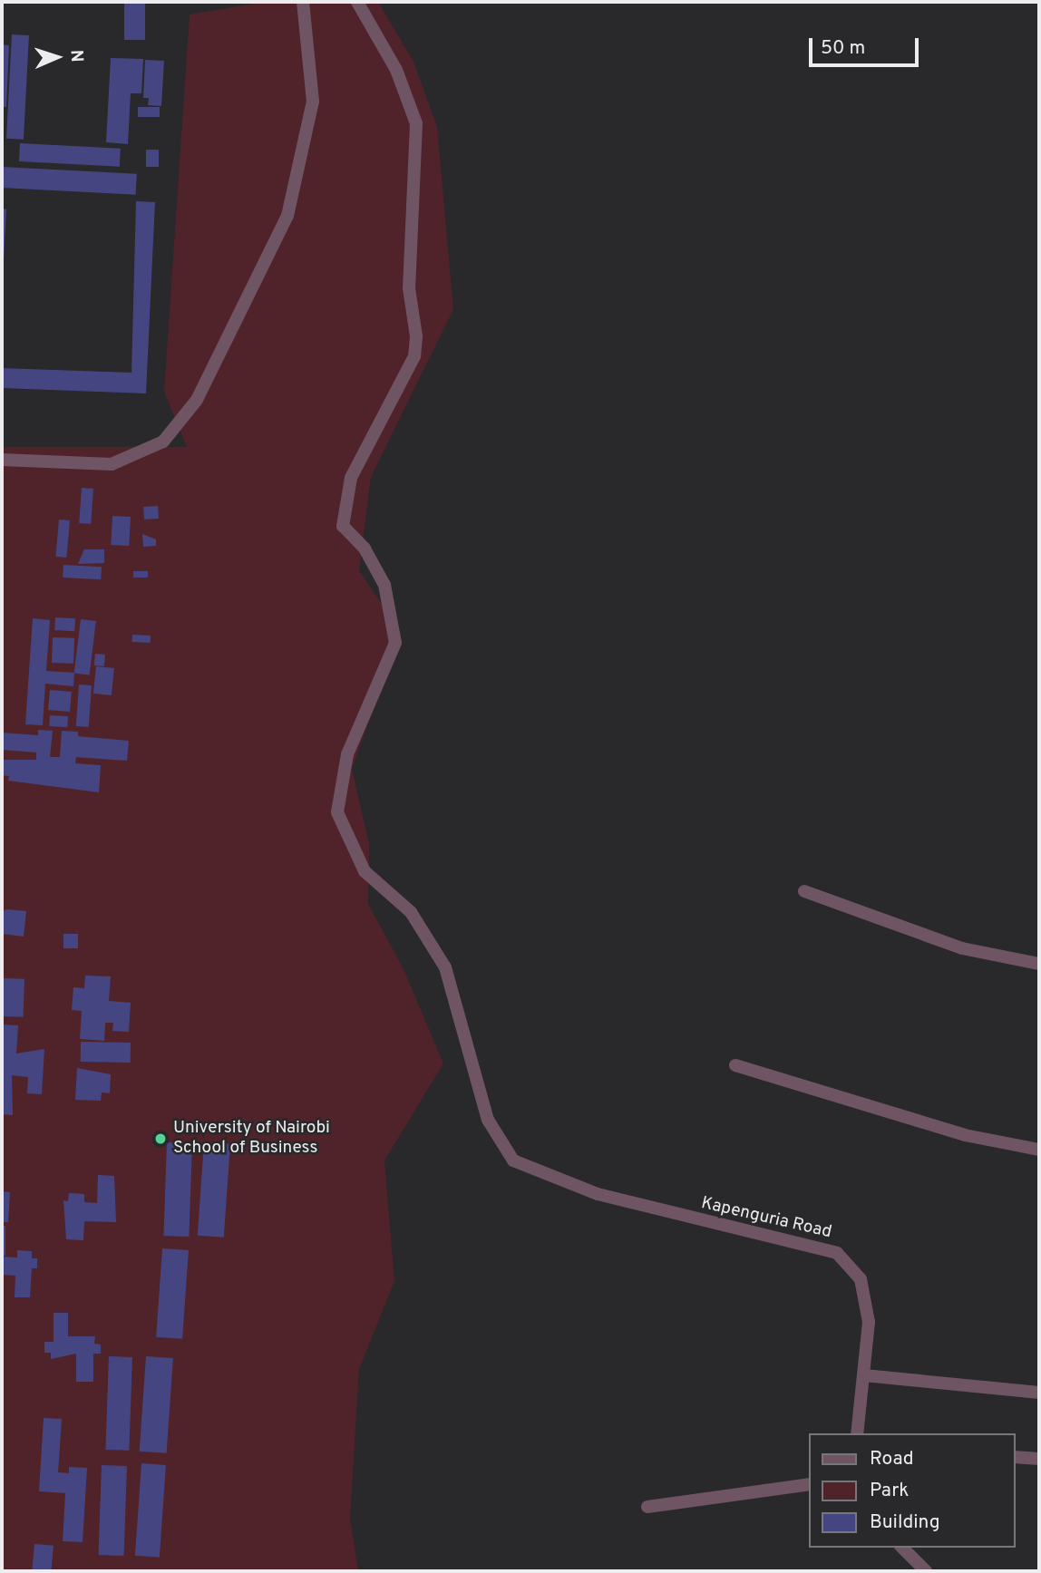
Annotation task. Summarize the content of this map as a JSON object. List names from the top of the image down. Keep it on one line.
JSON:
{"streets":{"street":["Kapenguria Road"]},"places":["University of Nairobi School of Business"],"legend":["Road","Park","Building"],"scale_bar":"50 m","north":"right"}
